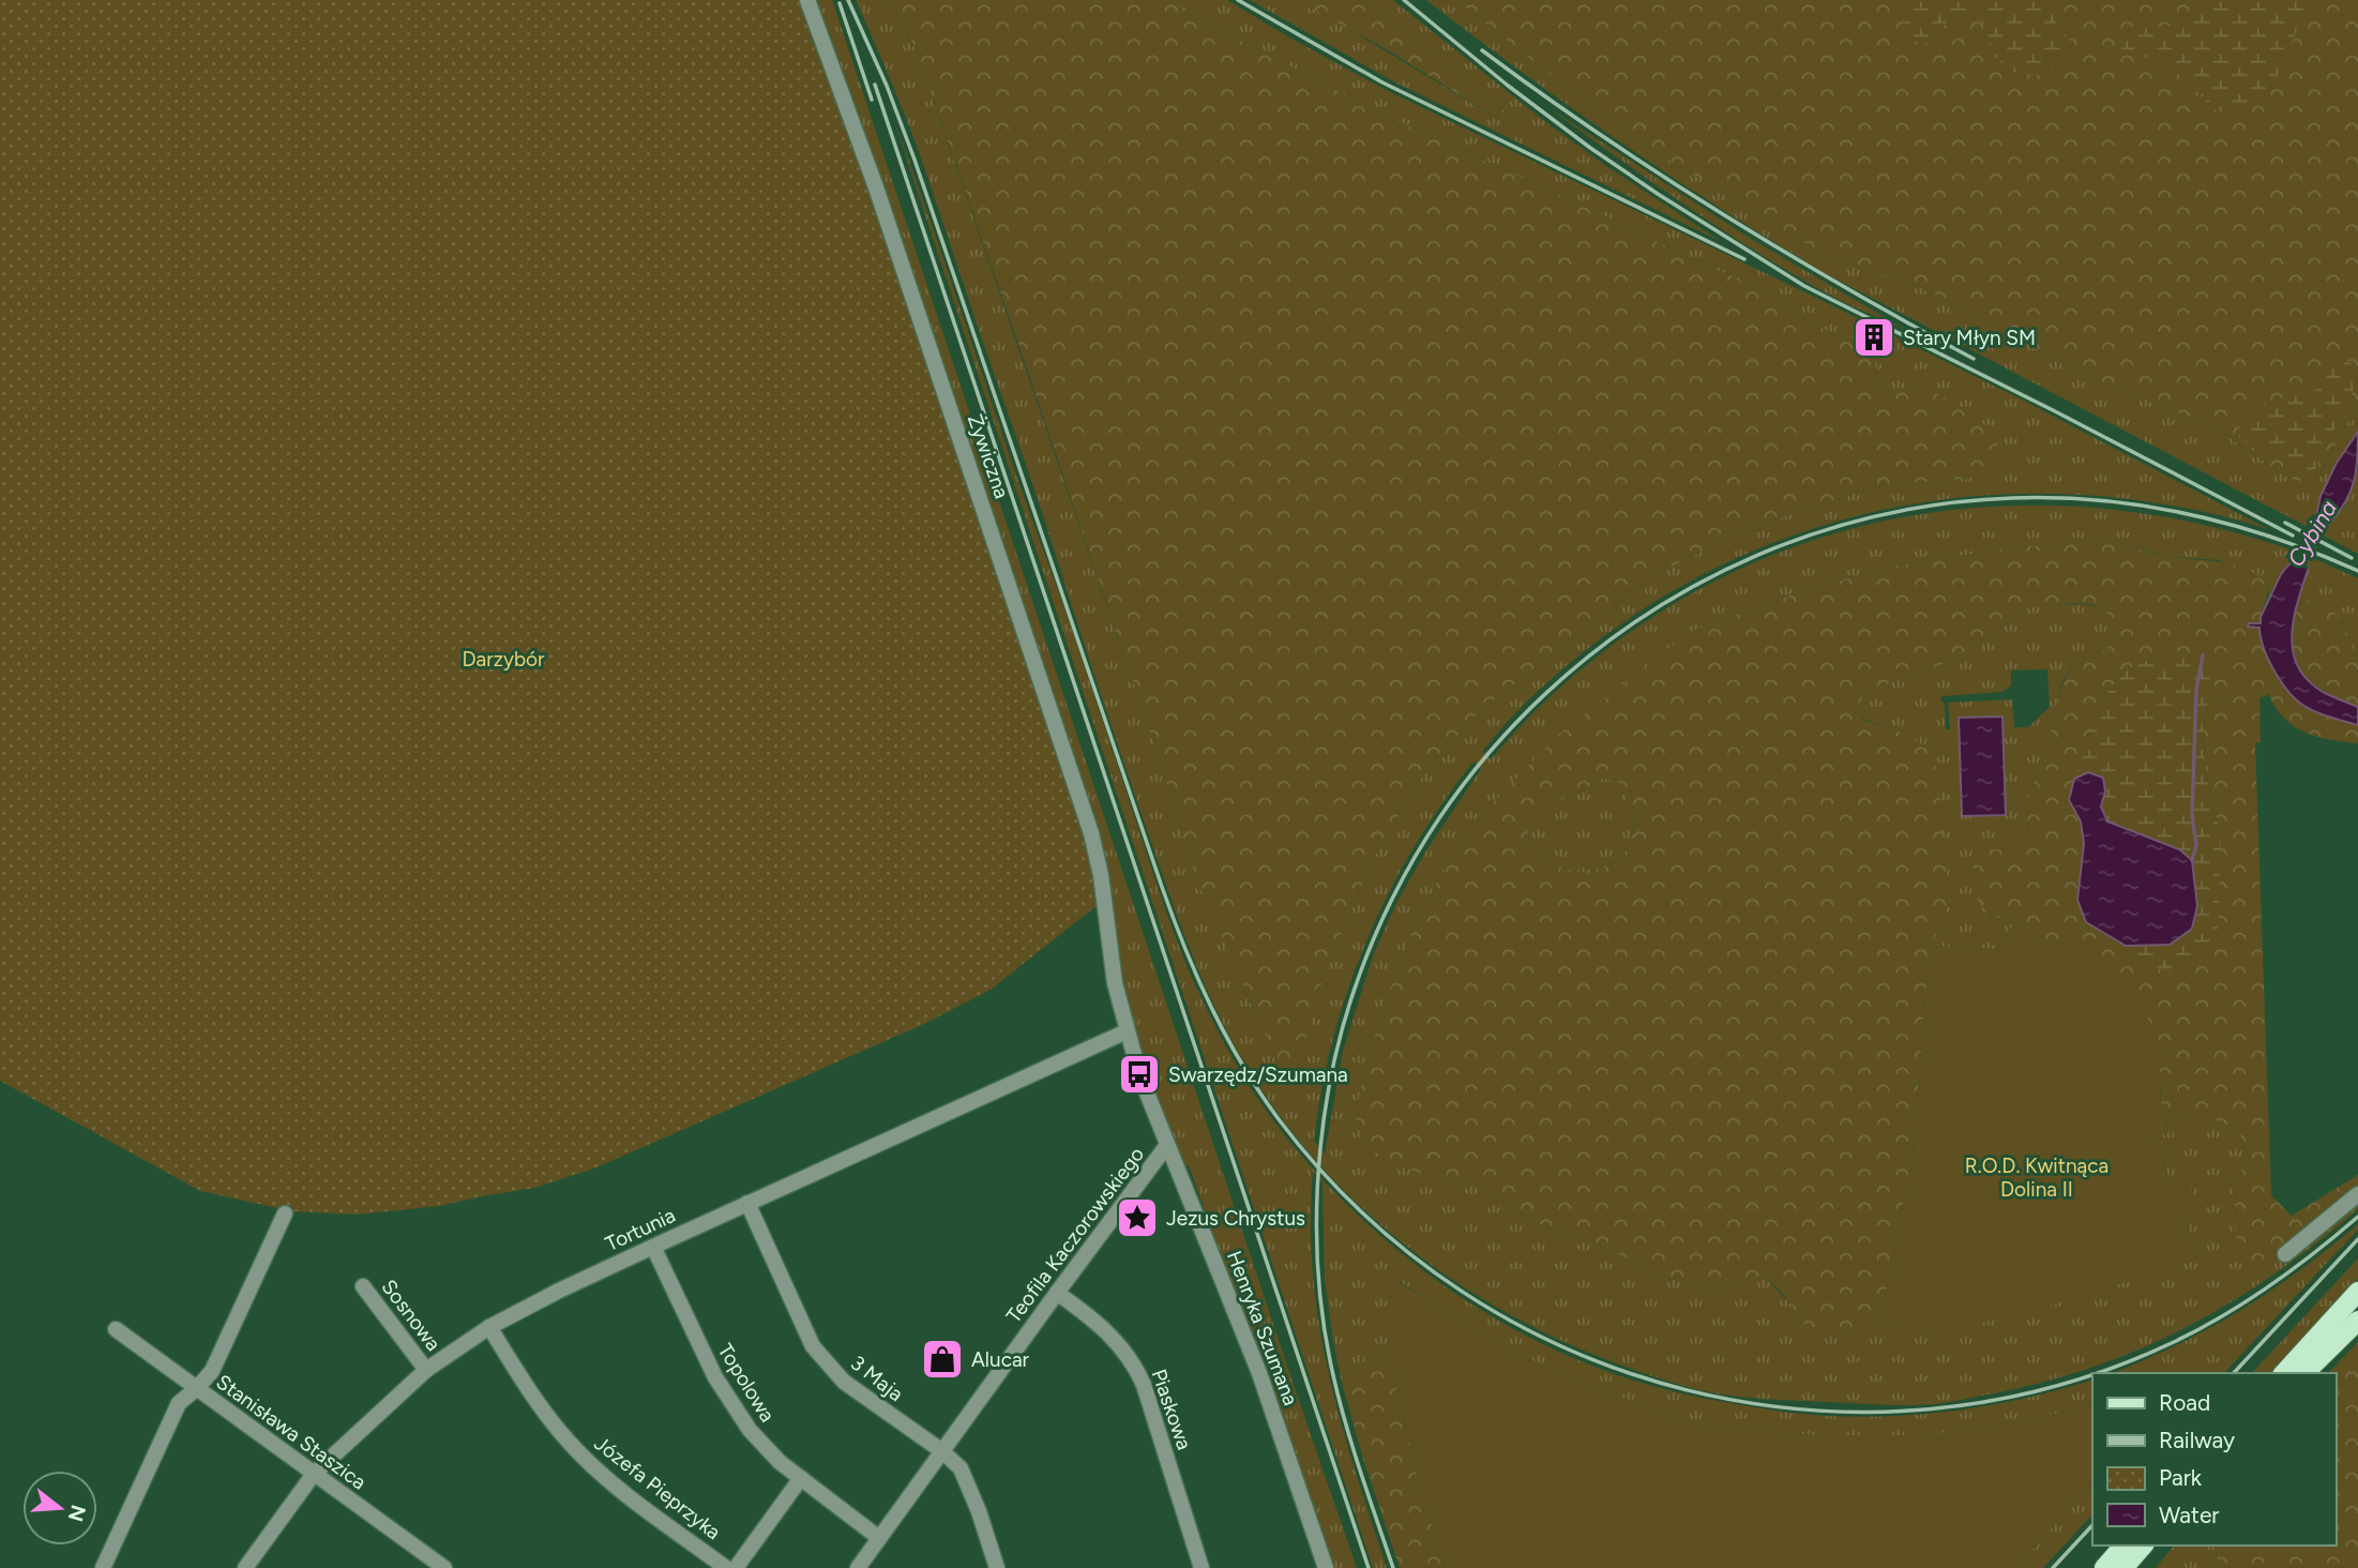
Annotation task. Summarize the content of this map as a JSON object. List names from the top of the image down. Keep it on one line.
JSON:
{"streets":{"street":["Żywiczna","Tortunia","Teofila Kaczorowskiego","Sosnowa","Henryka Szumana","3 Maja","Topolowa","Piaskowa","Stanisława Staszica","Józefa Pieprzyka"]},"crossings":[["Żywiczna","Henryka Szumana"],["Tortunia","Sosnowa"],["Tortunia","Henryka Szumana"],["Tortunia","3 Maja"],["Tortunia","Topolowa"],["Tortunia","Stanisława Staszica"],["Tortunia","Józefa Pieprzyka"],["Teofila Kaczorowskiego","Henryka Szumana"],["Teofila Kaczorowskiego","3 Maja"],["Teofila Kaczorowskiego","Topolowa"],["Teofila Kaczorowskiego","Piaskowa"]],"water":["Cybina"],"parks":["Darzybór","R.O.D. Kwitnąca Dolina II"],"places":{"building":["Stary Młyn SM"],"bus stop":["Swarzędz/Szumana"],"place":["Jezus Chrystus"],"shop":["Alucar"]},"legend":["Road","Railway","Park","Water"],"north":"right"}
